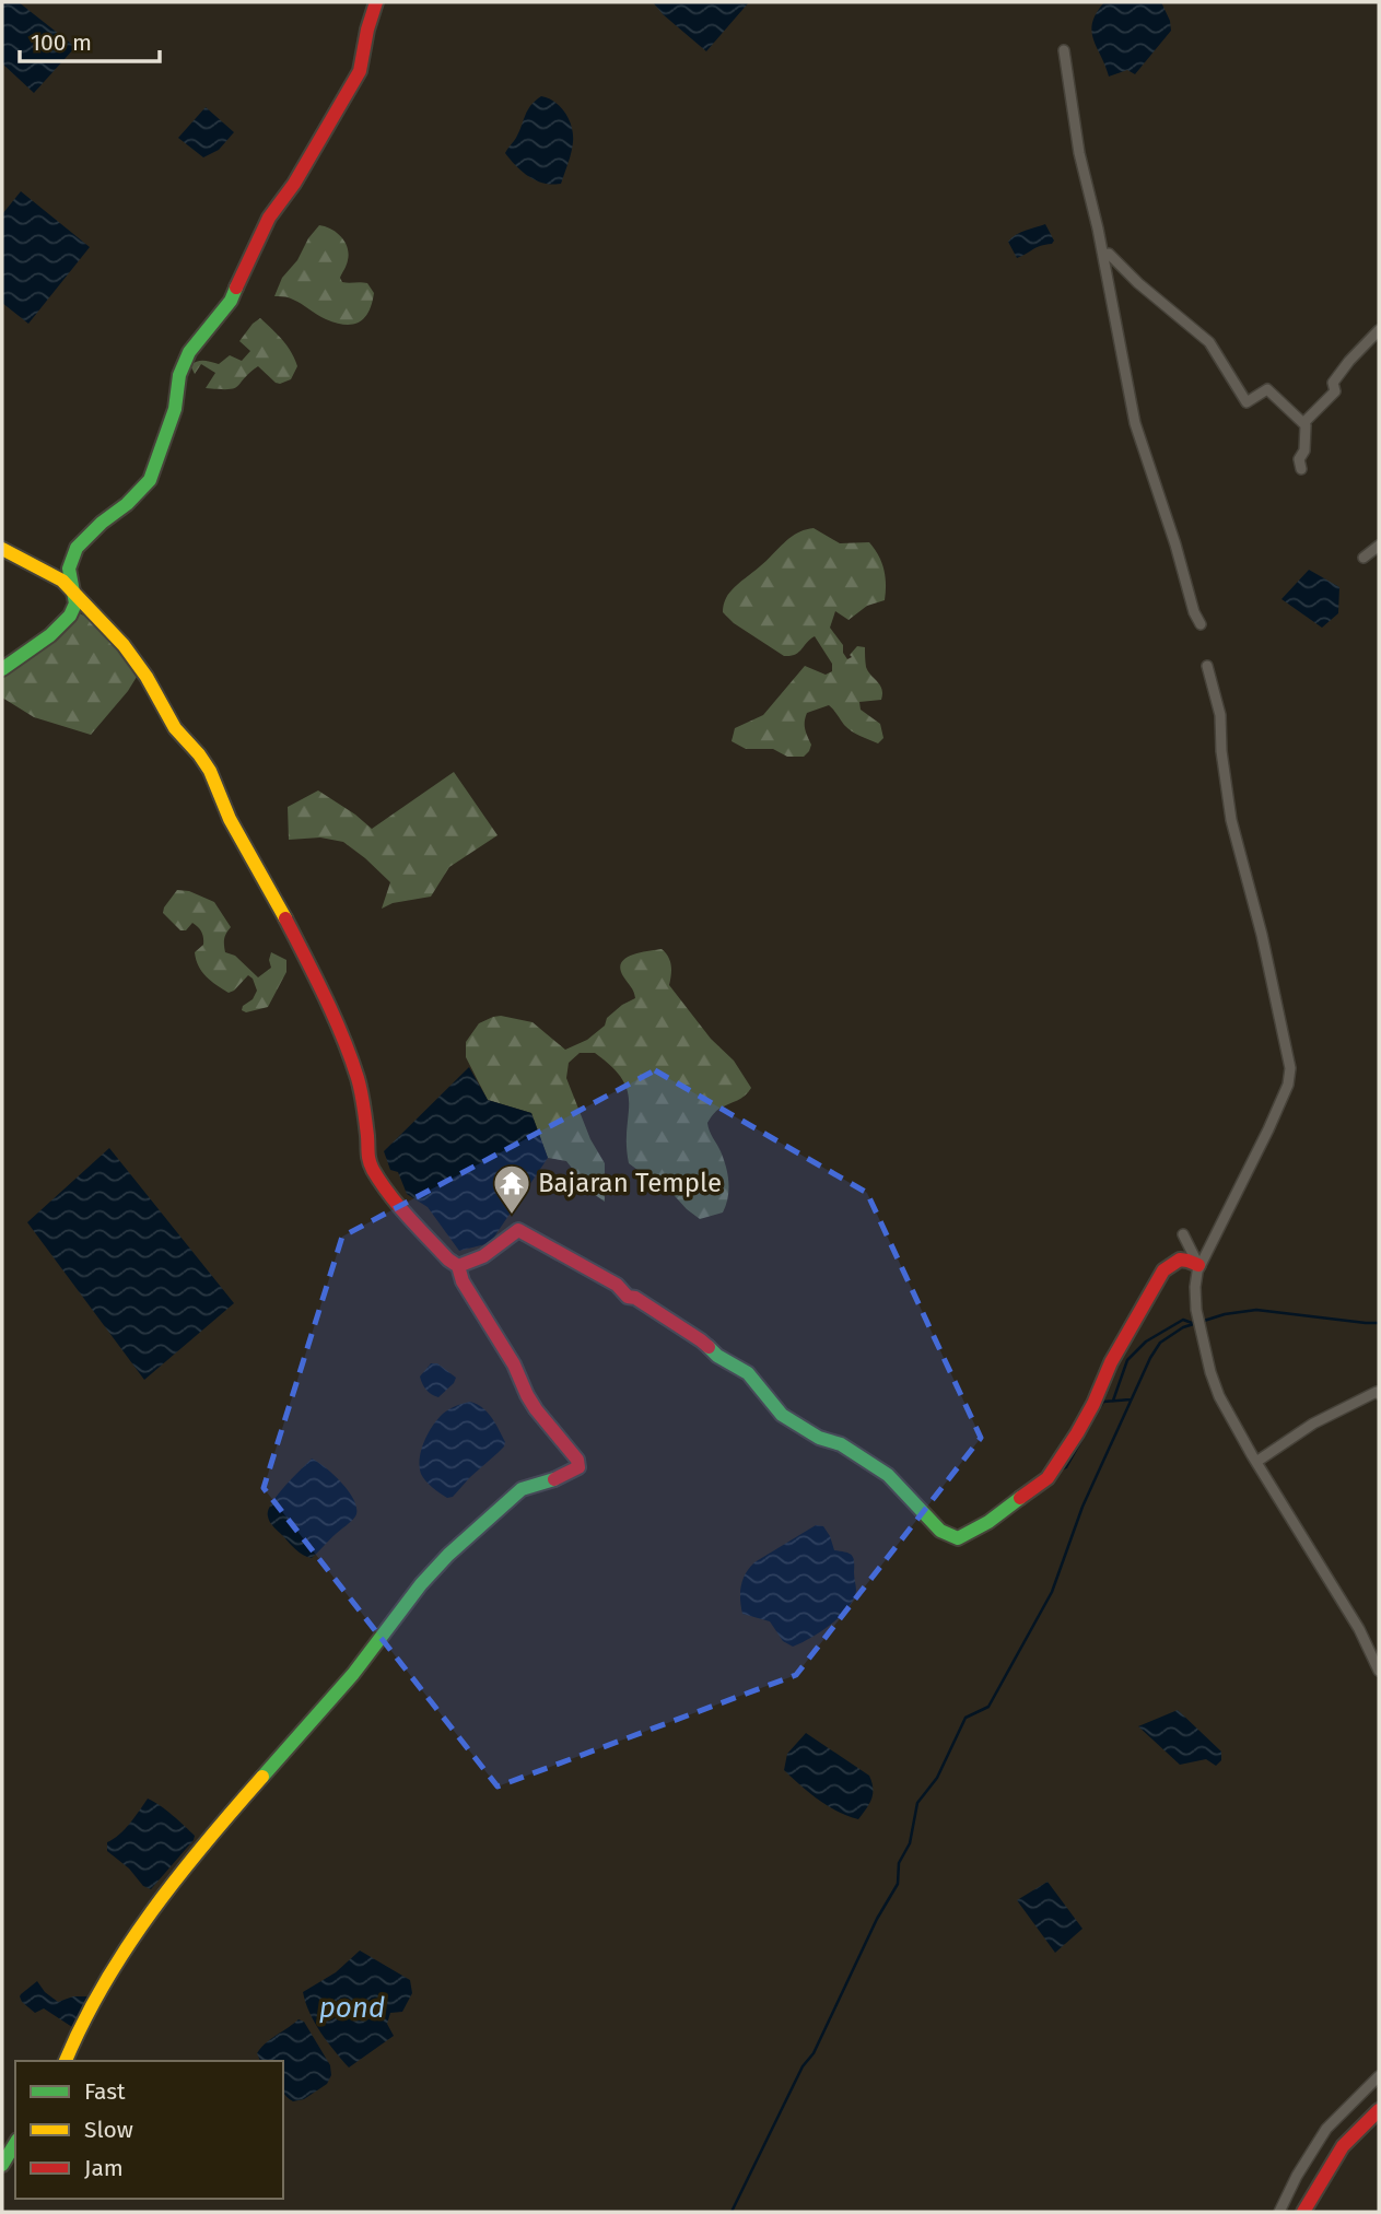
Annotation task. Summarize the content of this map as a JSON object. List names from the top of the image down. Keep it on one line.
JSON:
{"water":["pond"],"places":{"temple":["Bajaran Temple"]},"legend":["Fast","Slow","Jam"],"scale_bar":"100 m"}
